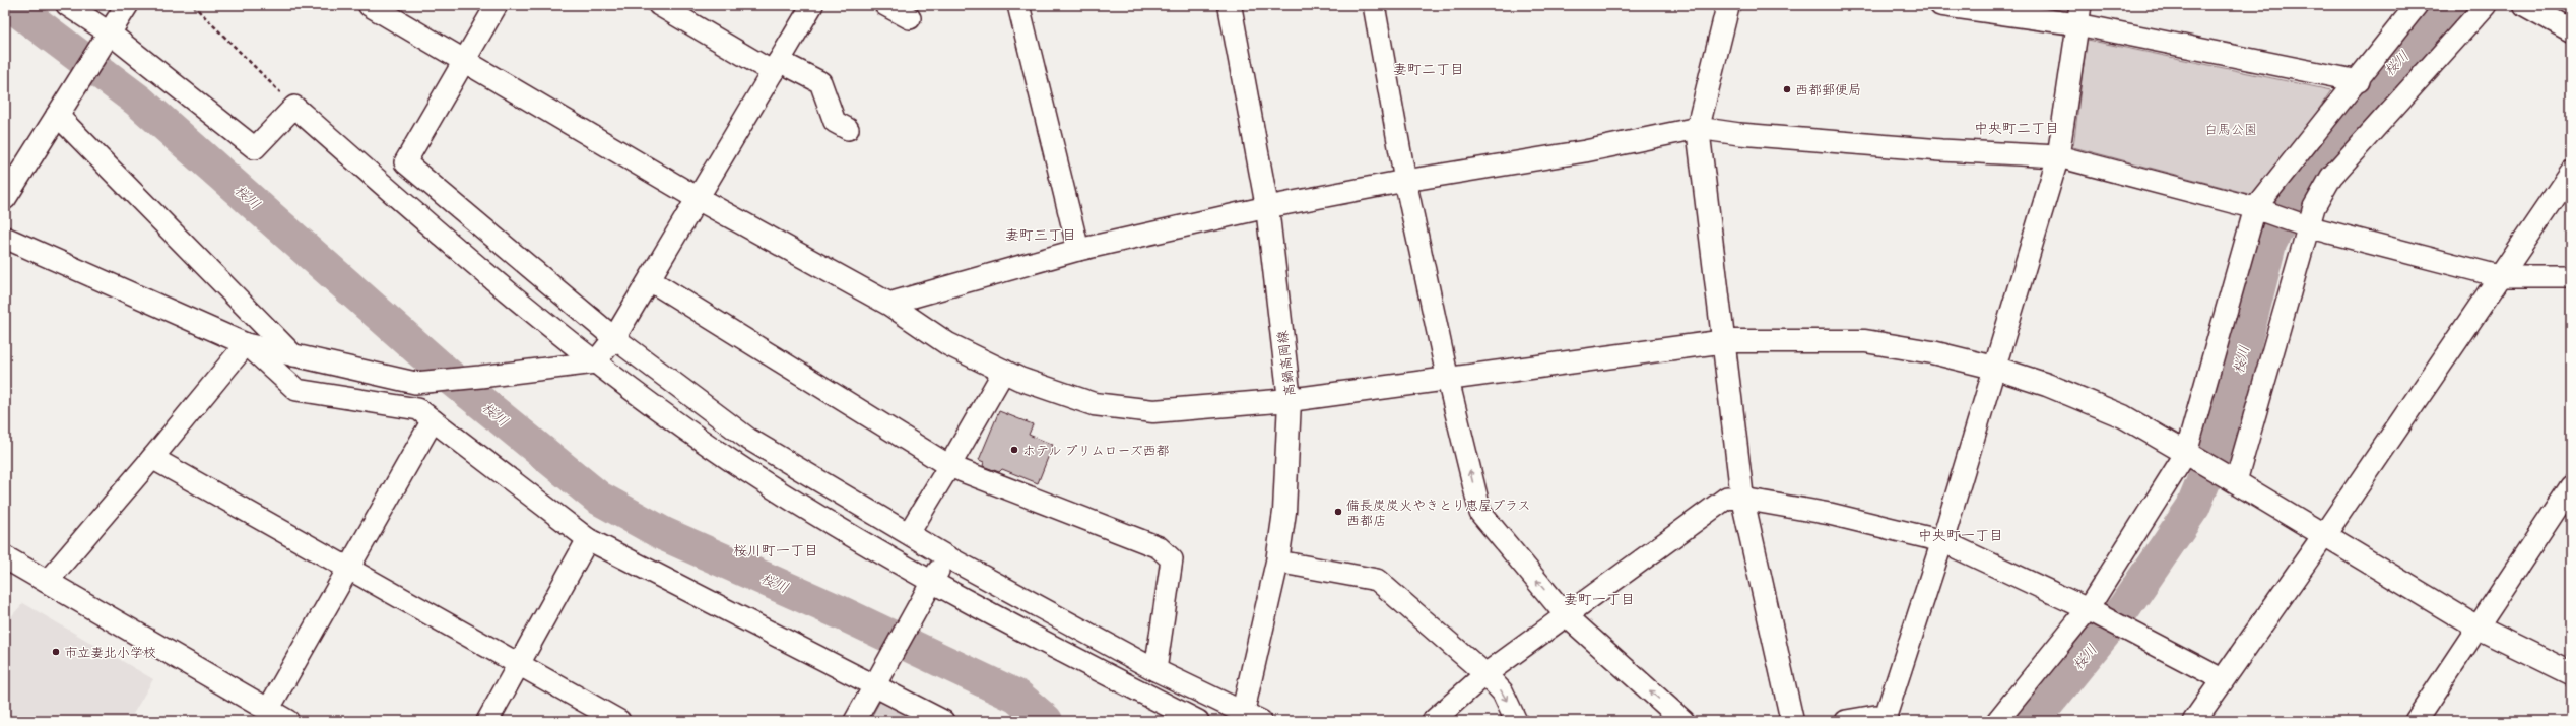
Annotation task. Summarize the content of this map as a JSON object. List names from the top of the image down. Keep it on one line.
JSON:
{"streets":{"main road":["高鍋高岡線"]},"districts":["妻町二丁目","中央町二丁目","妻町三丁目","中央町一丁目","桜川町一丁目","妻町一丁目"],"water":["桜川"],"parks":["白馬公園"],"places":["西都郵便局","ホテル プリムローズ西都","備長炭炭火やきとり恵屋プラス 西都店","市立妻北小学校"]}
